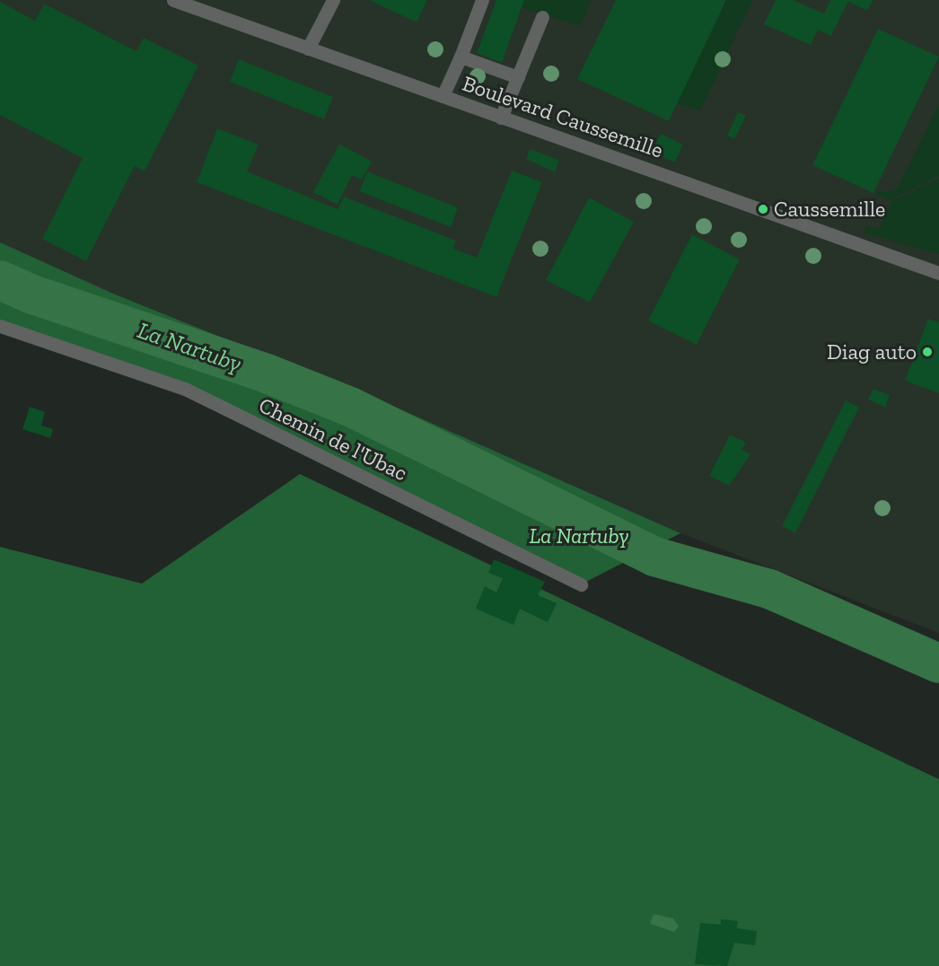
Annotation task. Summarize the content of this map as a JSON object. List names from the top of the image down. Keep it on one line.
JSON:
{"streets":{"street":["Boulevard Caussemille","Chemin de l'Ubac"]},"water":["La Nartuby"],"parks":["La Nartuby"],"places":["Caussemille","Diag auto"]}
